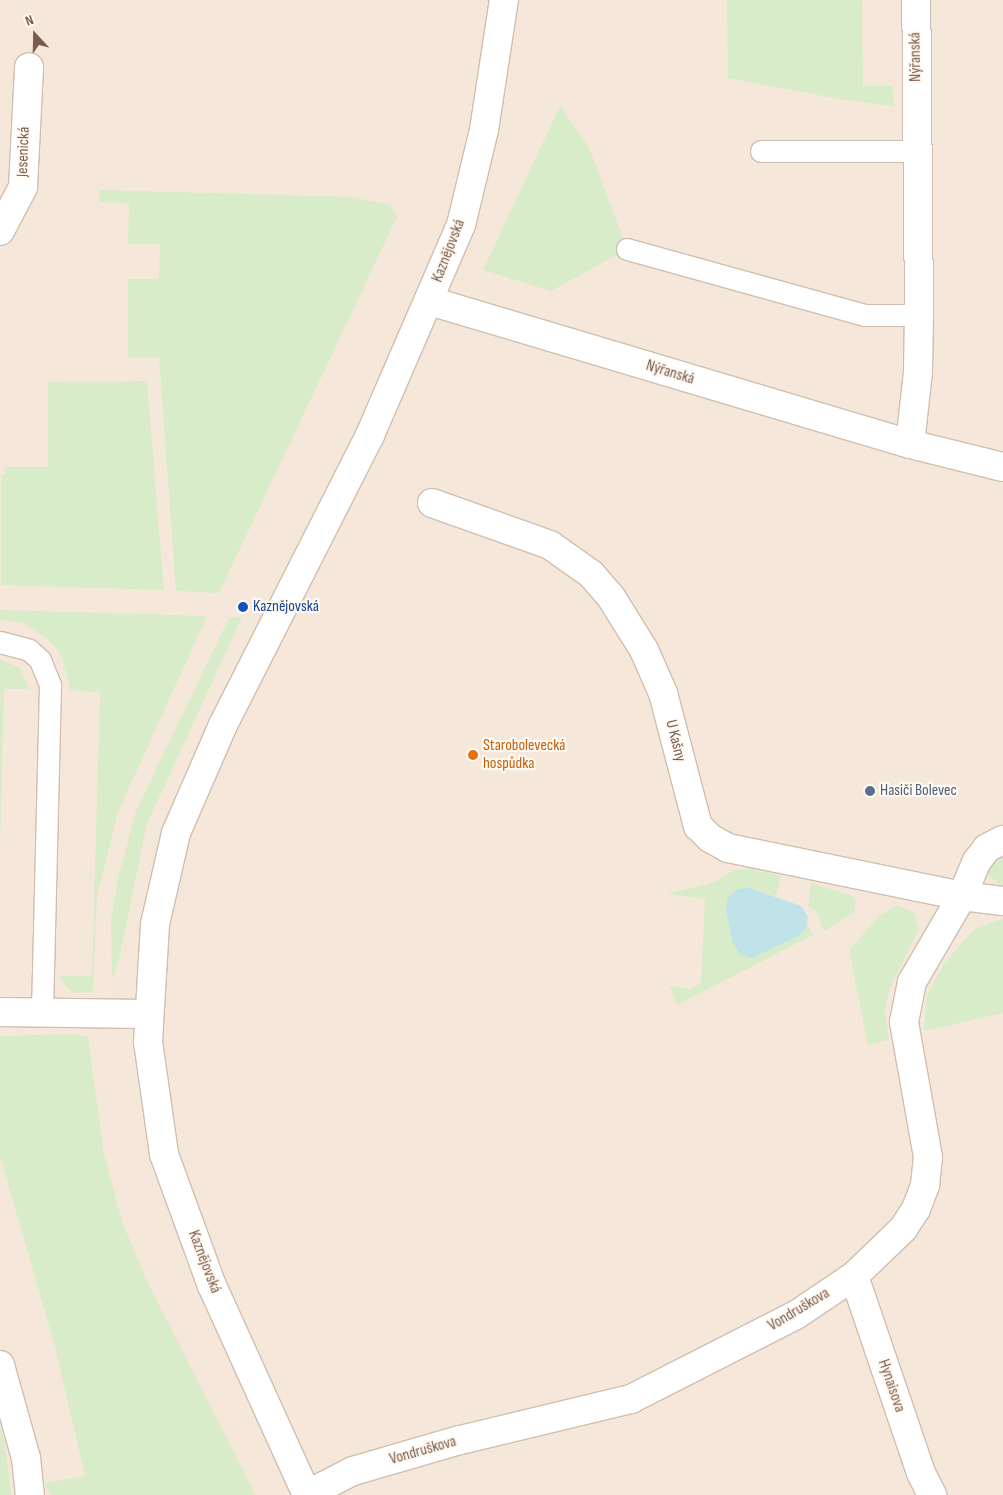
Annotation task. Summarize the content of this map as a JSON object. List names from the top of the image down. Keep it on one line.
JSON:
{"streets":{"street":["Nýřanská","Jesenická","Kaznějovská","U Kašny","Vondruškova","Hynaisova"]},"crossings":[["Nýřanská","Kaznějovská"],["Kaznějovská","Vondruškova"],["U Kašny","Vondruškova"],["Vondruškova","Hynaisova"]],"places":["Kaznějovská","Starobolevecká hospůdka","Hasiči Bolevec"],"north":"top"}
